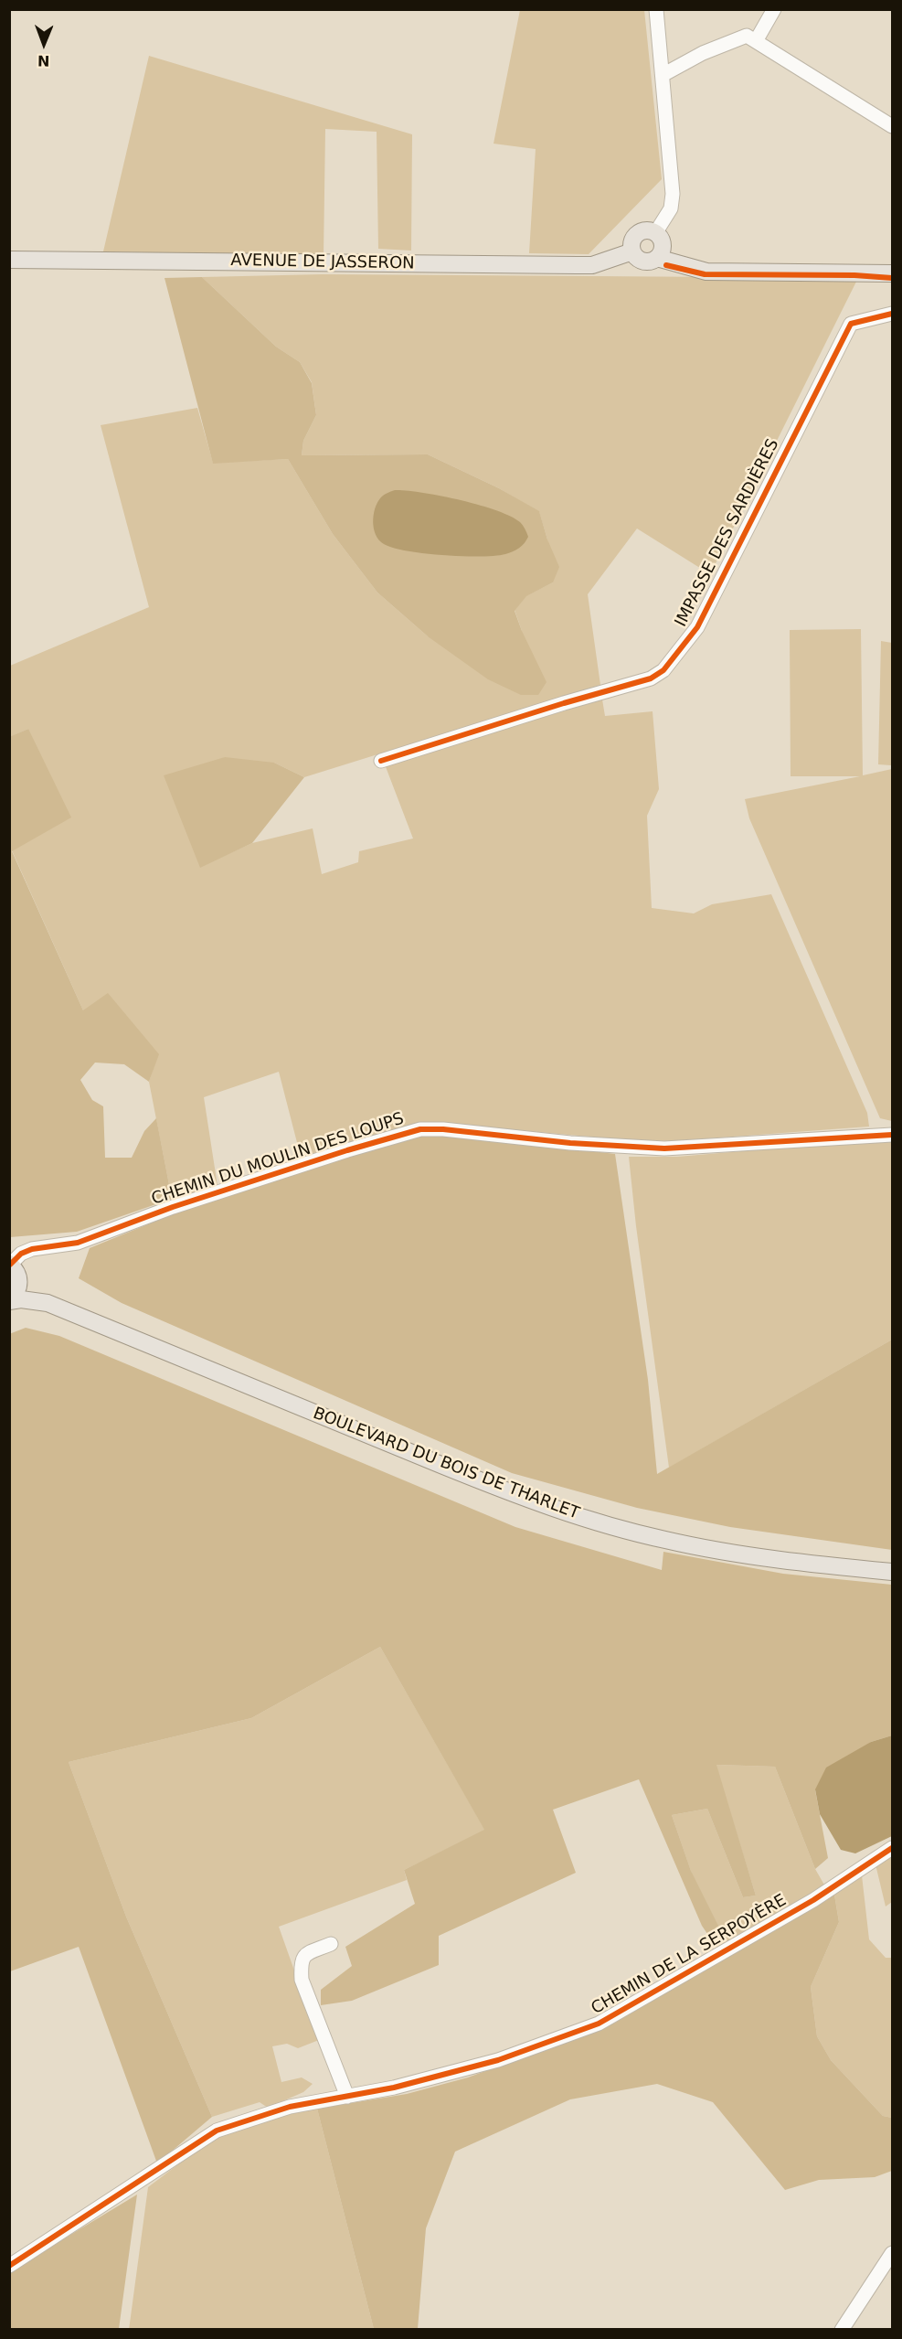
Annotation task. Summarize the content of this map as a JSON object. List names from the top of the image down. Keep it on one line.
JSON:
{"streets":{"main road":["AVENUE DE JASSERON","BOULEVARD DU BOIS DE THARLET"],"street":["IMPASSE DES SARDIÈRES","CHEMIN DU MOULIN DES LOUPS","CHEMIN DE LA SERPOYÈRE"]},"crossings":[["CHEMIN DU MOULIN DES LOUPS","BOULEVARD DU BOIS DE THARLET"]],"north":"bottom"}
